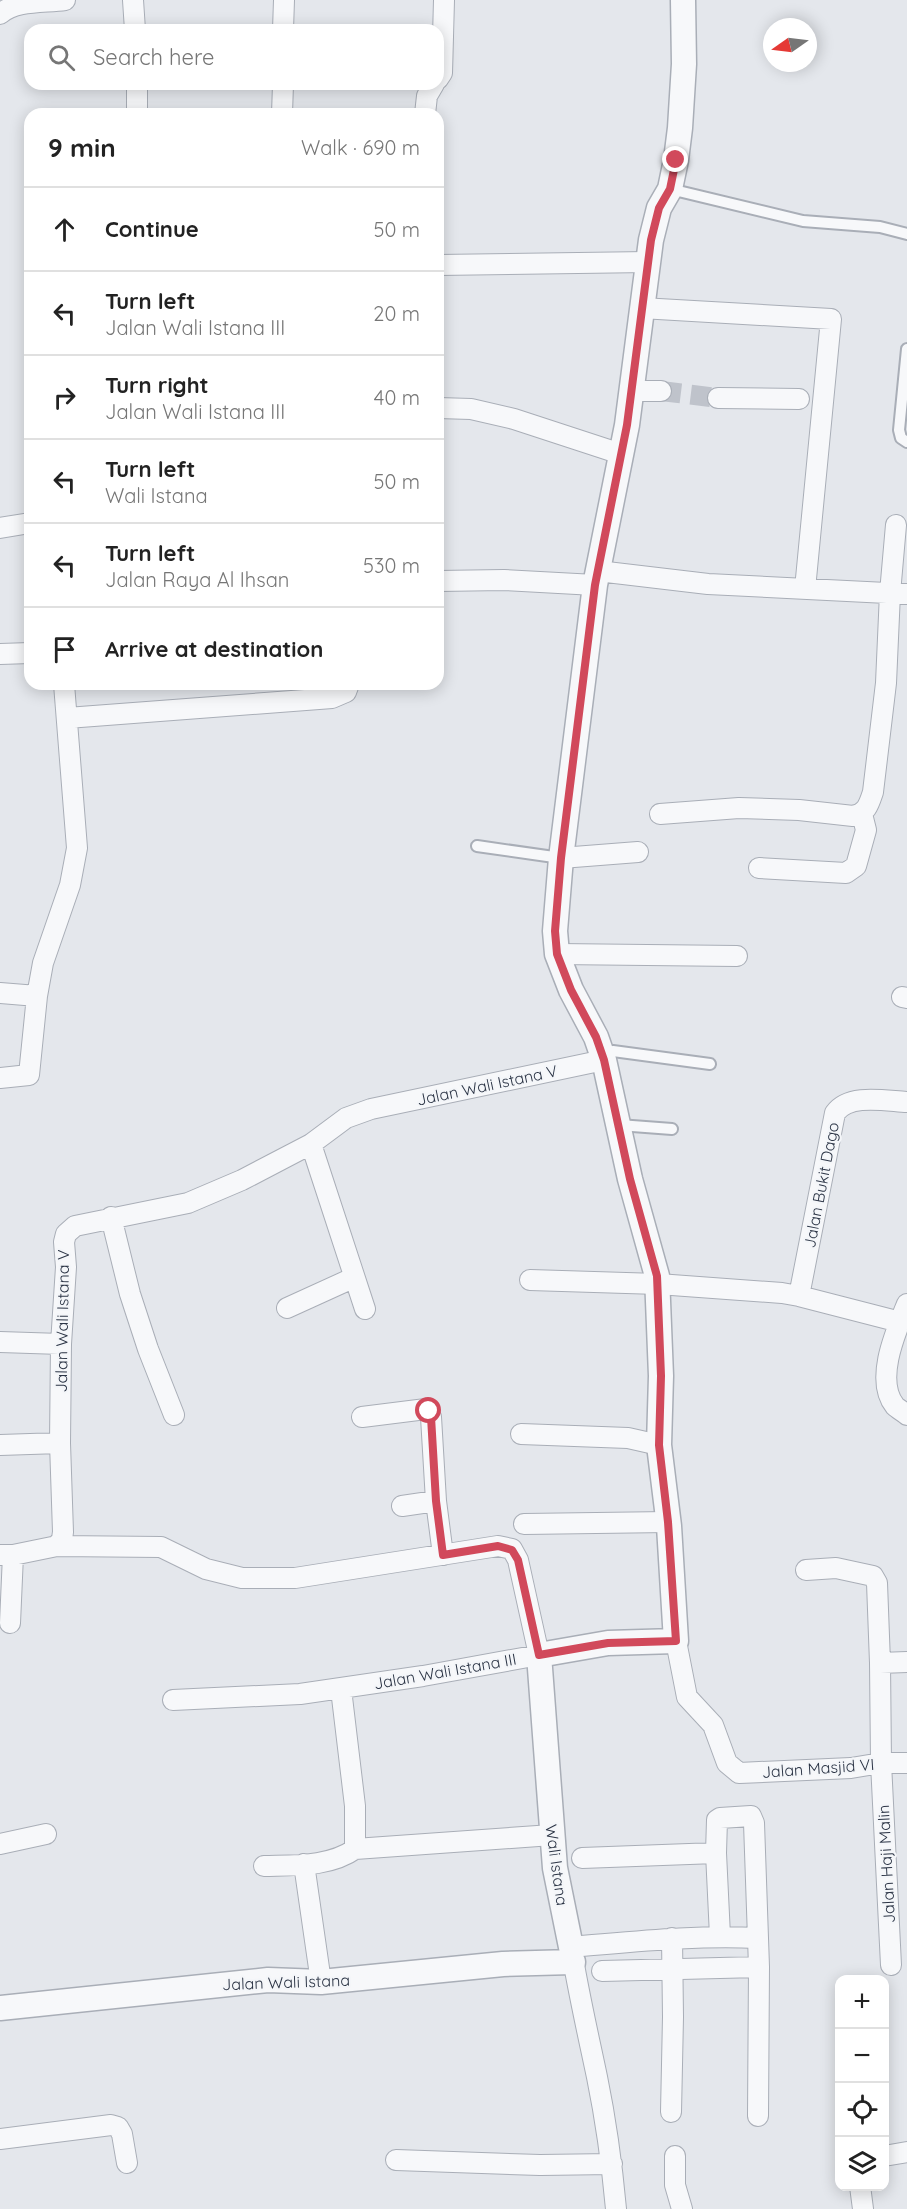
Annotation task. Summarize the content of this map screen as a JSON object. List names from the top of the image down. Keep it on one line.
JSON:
{"streets":{"street":["Jalan Wali Istana V","Jalan Bukit Dago","Jalan Wali Istana III","Jalan Masjid VI","Jalan Haji Malin","Wali Istana","Jalan Wali Istana"]},"crossings":[["Jalan Wali Istana V","Jalan Wali Istana III"],["Jalan Wali Istana III","Wali Istana"],["Jalan Masjid VI","Jalan Haji Malin"],["Wali Istana","Jalan Wali Istana"]],"north":"left","page":{"search":"Search here","heading":["9 min","Walk · 690 m"],"list":[["Continue","50 m"],["Turn left","Jalan Wali Istana III","20 m"],["Turn right","Jalan Wali Istana III","40 m"],["Turn left","Wali Istana","50 m"],["Turn left","Jalan Raya Al Ihsan","530 m"],"Arrive at destination"],"map_buttons":["+","−"]}}
